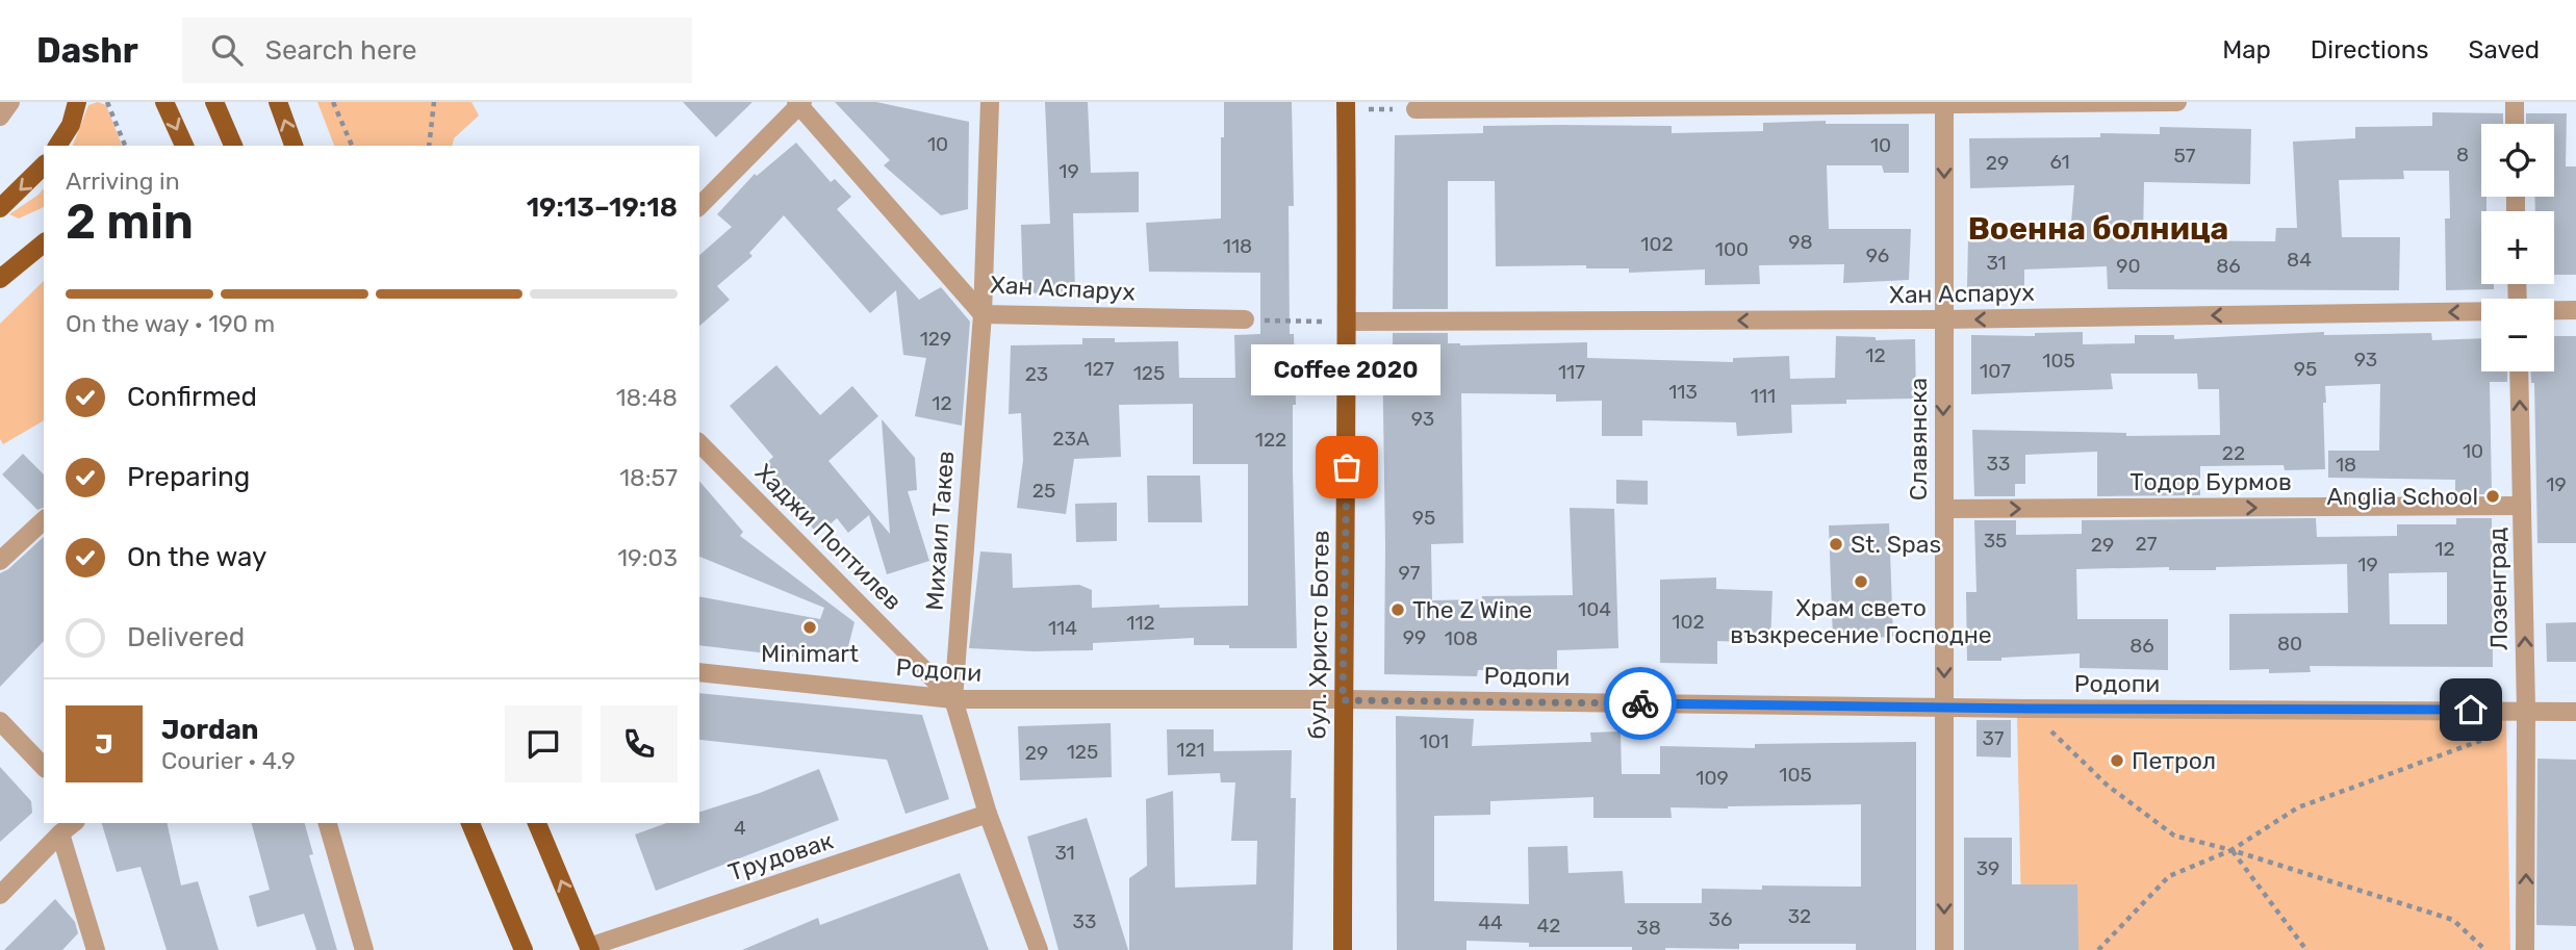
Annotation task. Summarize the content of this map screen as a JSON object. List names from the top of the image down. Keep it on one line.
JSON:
{"streets":{"main road":["бул. Христо Ботев"],"street":["Хан Аспарух","Славянска","Тодор Бурмов","Михаил Такев","Хаджи Поптилев","Лозенград","Родопи","Трудовак"]},"crossings":[["Хан Аспарух","Славянска"],["Хан Аспарух","Михаил Такев"],["Хан Аспарух","бул. Христо Ботев"],["Славянска","Тодор Бурмов"],["Славянска","Родопи"],["Тодор Бурмов","Лозенград"],["Михаил Такев","Хаджи Поптилев"],["Михаил Такев","Родопи"],["Михаил Такев","Трудовак"],["Хаджи Поптилев","Родопи"],["Лозенград","Родопи"],["бул. Христо Ботев","Родопи"]],"one_way":["Хан Аспарух","Славянска","Тодор Бурмов","Лозенград"],"districts":["Военна болница"],"places":["Coffee 2020","Anglia School","St. Spas","Храм свето възкресение Господне","The Z Wine","Minimart","Петрол"],"house_numbers":["10","10","8","57","61","29","19","98","102","118","100","96","84","31","90","86","129","12","93","105","127","95","107","117","125","23","113","111","12","93","23А","122","10","22","33","18","19","25","95","35","27","29","12","19","97","104","102","112","114","99","108","80","86","37","101","121","125","29","105","109","4","31","39","32","36","33","44","42","38"],"page":{"header":"Dashr","search":"Search here","nav":["Map","Directions","Saved"],"map_buttons":["+","−"],"heading":["2 min","Arriving in","19:13–19:18"],"panel":["Jordan","Courier · 4.9"],"bar":"On the way · 190 m","bubble":"Coffee 2020","list":[["Confirmed","18:48"],["Preparing","18:57"],["On the way","19:03"],"Delivered"],"round":"J"}}
